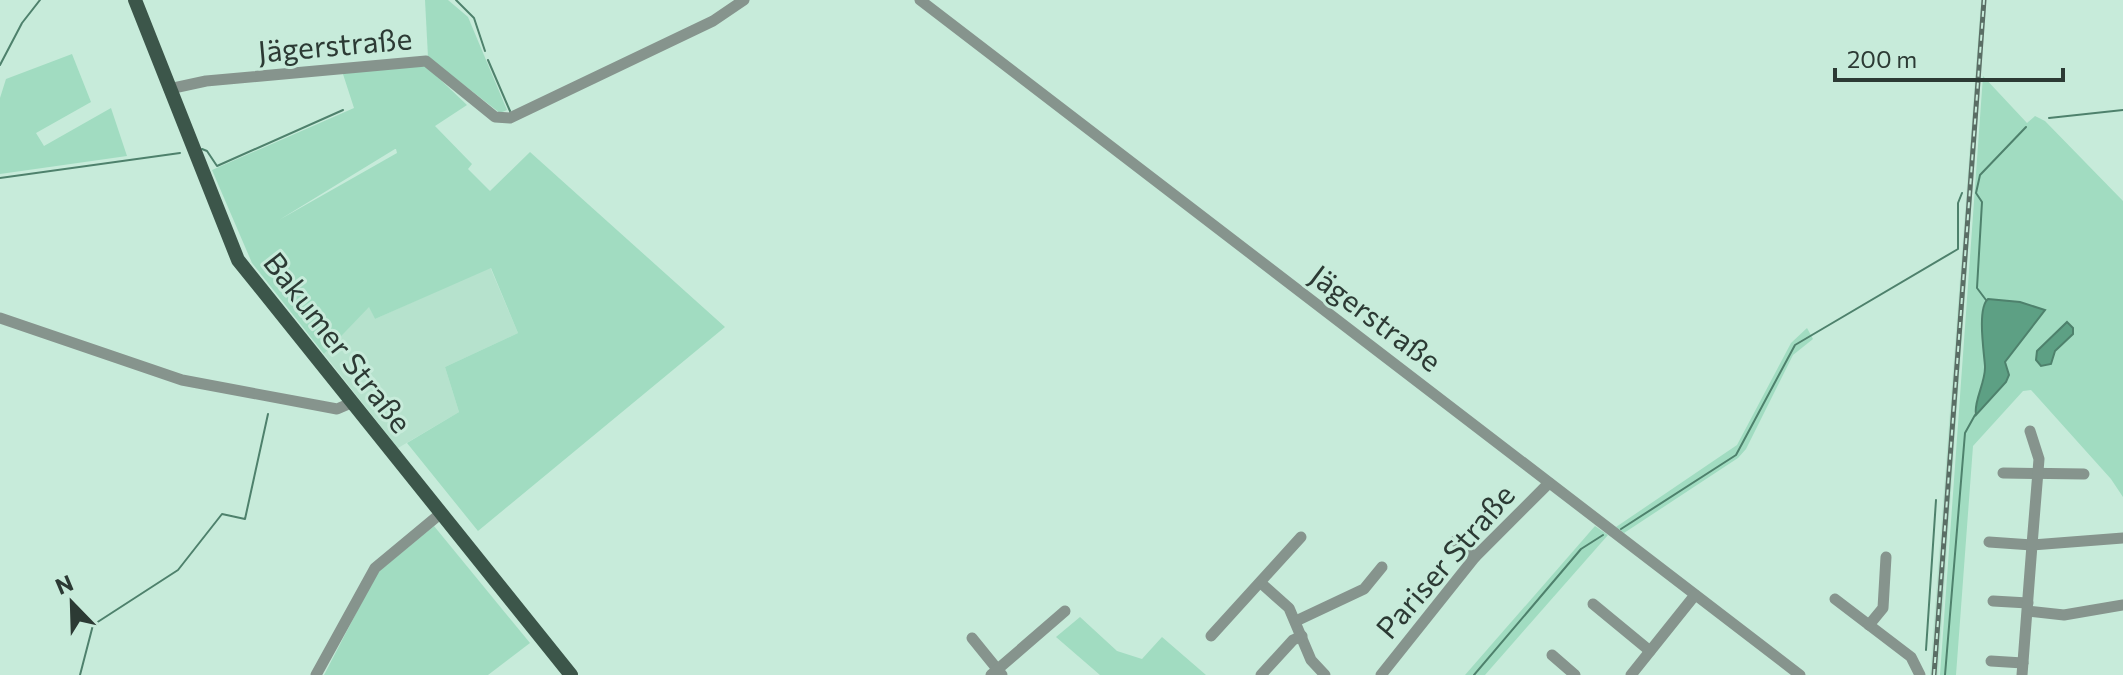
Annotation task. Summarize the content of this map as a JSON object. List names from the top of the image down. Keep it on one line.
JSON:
{"streets":{"main road":["Bakumer Straße"],"street":["Jägerstraße","Pariser Straße"]},"crossings":[["Jägerstraße","Bakumer Straße"],["Jägerstraße","Pariser Straße"]],"scale_bar":"200 m","north":"top left"}
